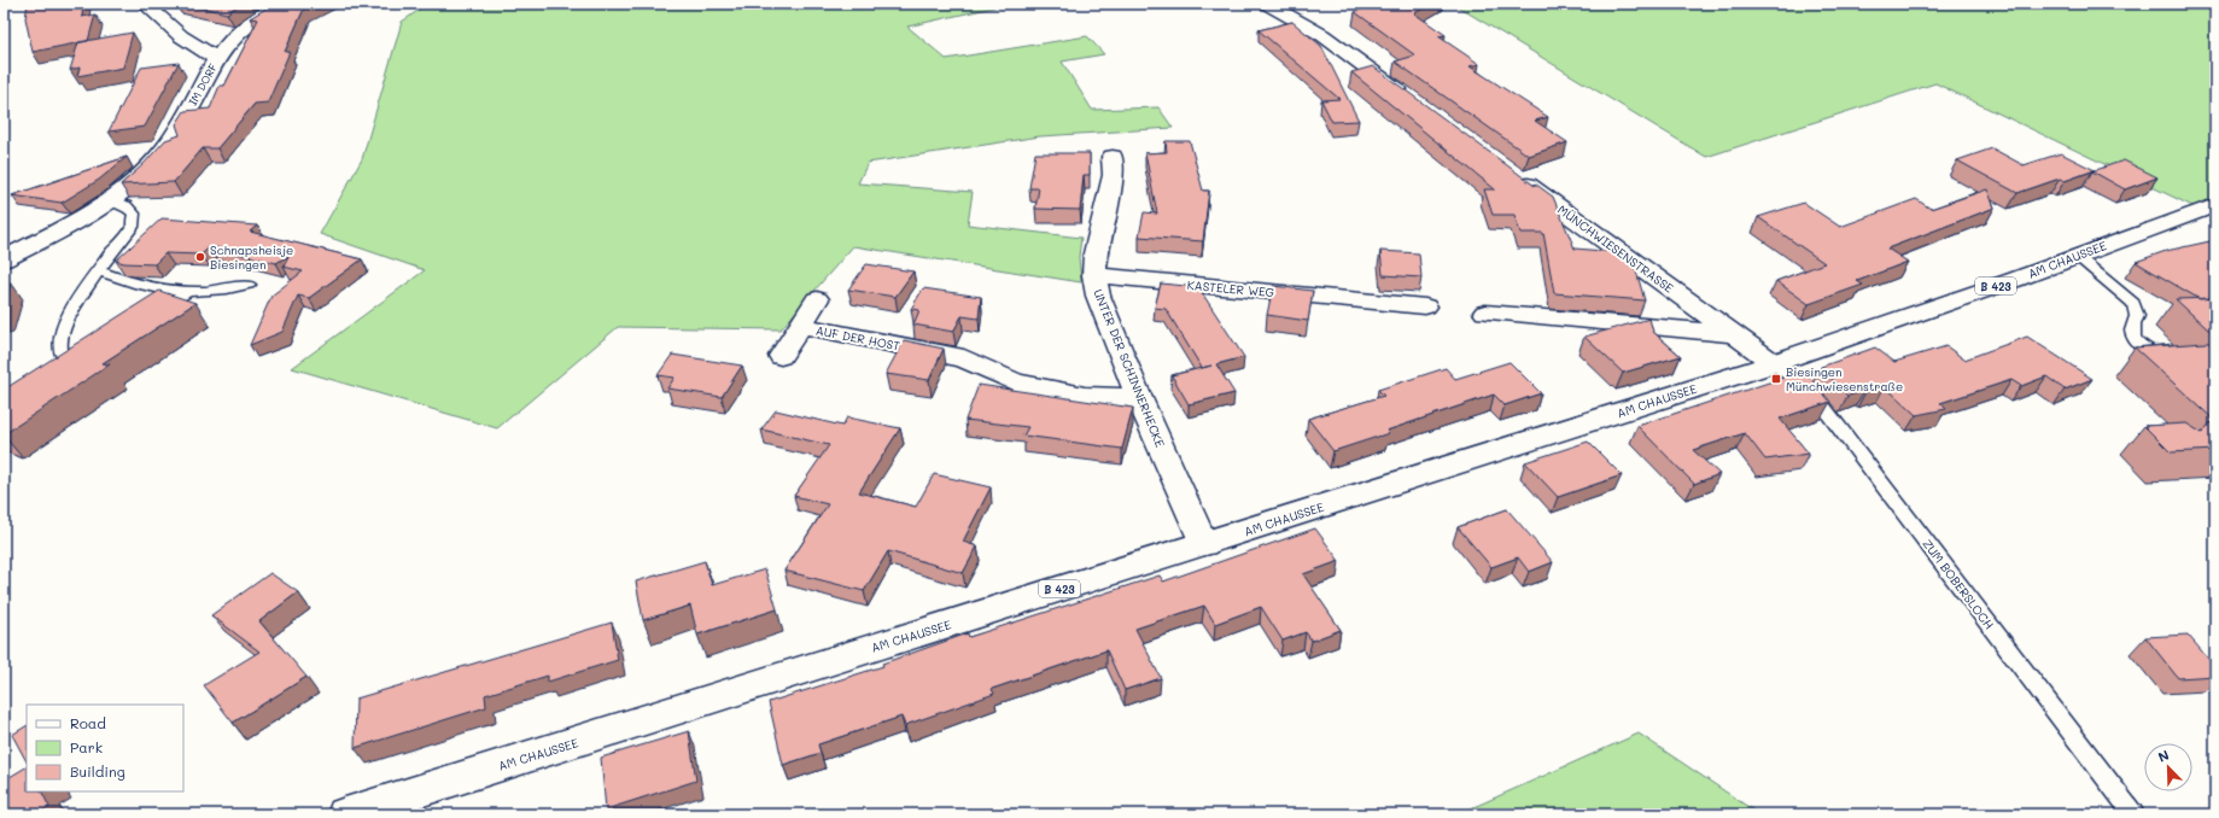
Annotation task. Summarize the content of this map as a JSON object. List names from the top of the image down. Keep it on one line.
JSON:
{"streets":{"street":["IM DORF","MÜNCHWIESENSTRASSE","AM CHAUSSEE","B 423","KASTELER WEG","AUF DER HOST","UNTER DER SCHINNERHECKE"],"lane":["ZUM BOBERSLOCH"]},"crossings":[["MÜNCHWIESENSTRASSE","AM CHAUSSEE"],["MÜNCHWIESENSTRASSE","ZUM BOBERSLOCH"],["AM CHAUSSEE","UNTER DER SCHINNERHECKE"],["AM CHAUSSEE","ZUM BOBERSLOCH"],["KASTELER WEG","UNTER DER SCHINNERHECKE"],["AUF DER HOST","UNTER DER SCHINNERHECKE"]],"places":{"other":["Schnapsheisje Biesingen"],"transit":["Biesingen Münchwiesenstraße"]},"legend":["Road","Park","Building"],"north":"top left"}
